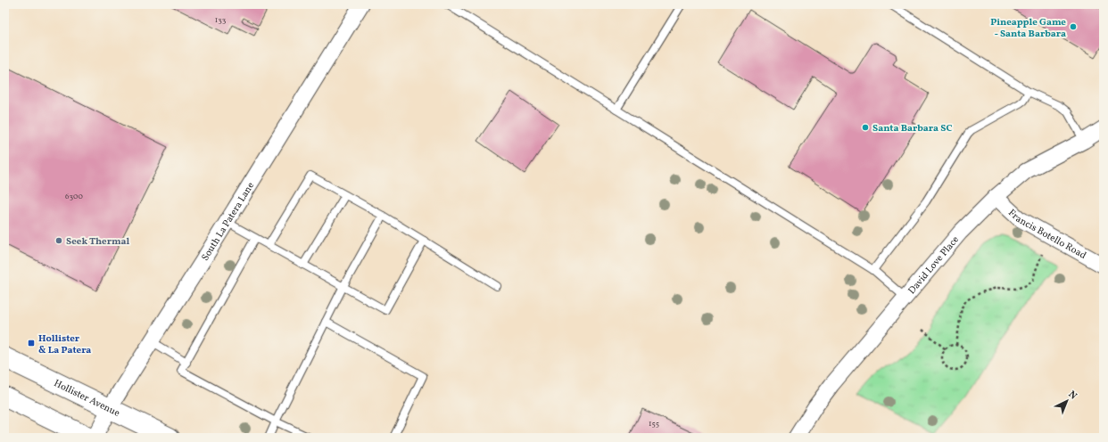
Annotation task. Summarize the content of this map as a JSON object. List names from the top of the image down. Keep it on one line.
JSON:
{"streets":{"main road":["Hollister Avenue"],"street":["South La Patera Lane","Francis Botello Road","David Love Place"]},"crossings":[["South La Patera Lane","Hollister Avenue"],["Francis Botello Road","David Love Place"]],"places":{"other":["Pineapple Game - Santa Barbara","Santa Barbara SC","Seek Thermal"],"transit":["Hollister & La Patera"]},"house_numbers":["133","6300","155"],"north":"top right"}
